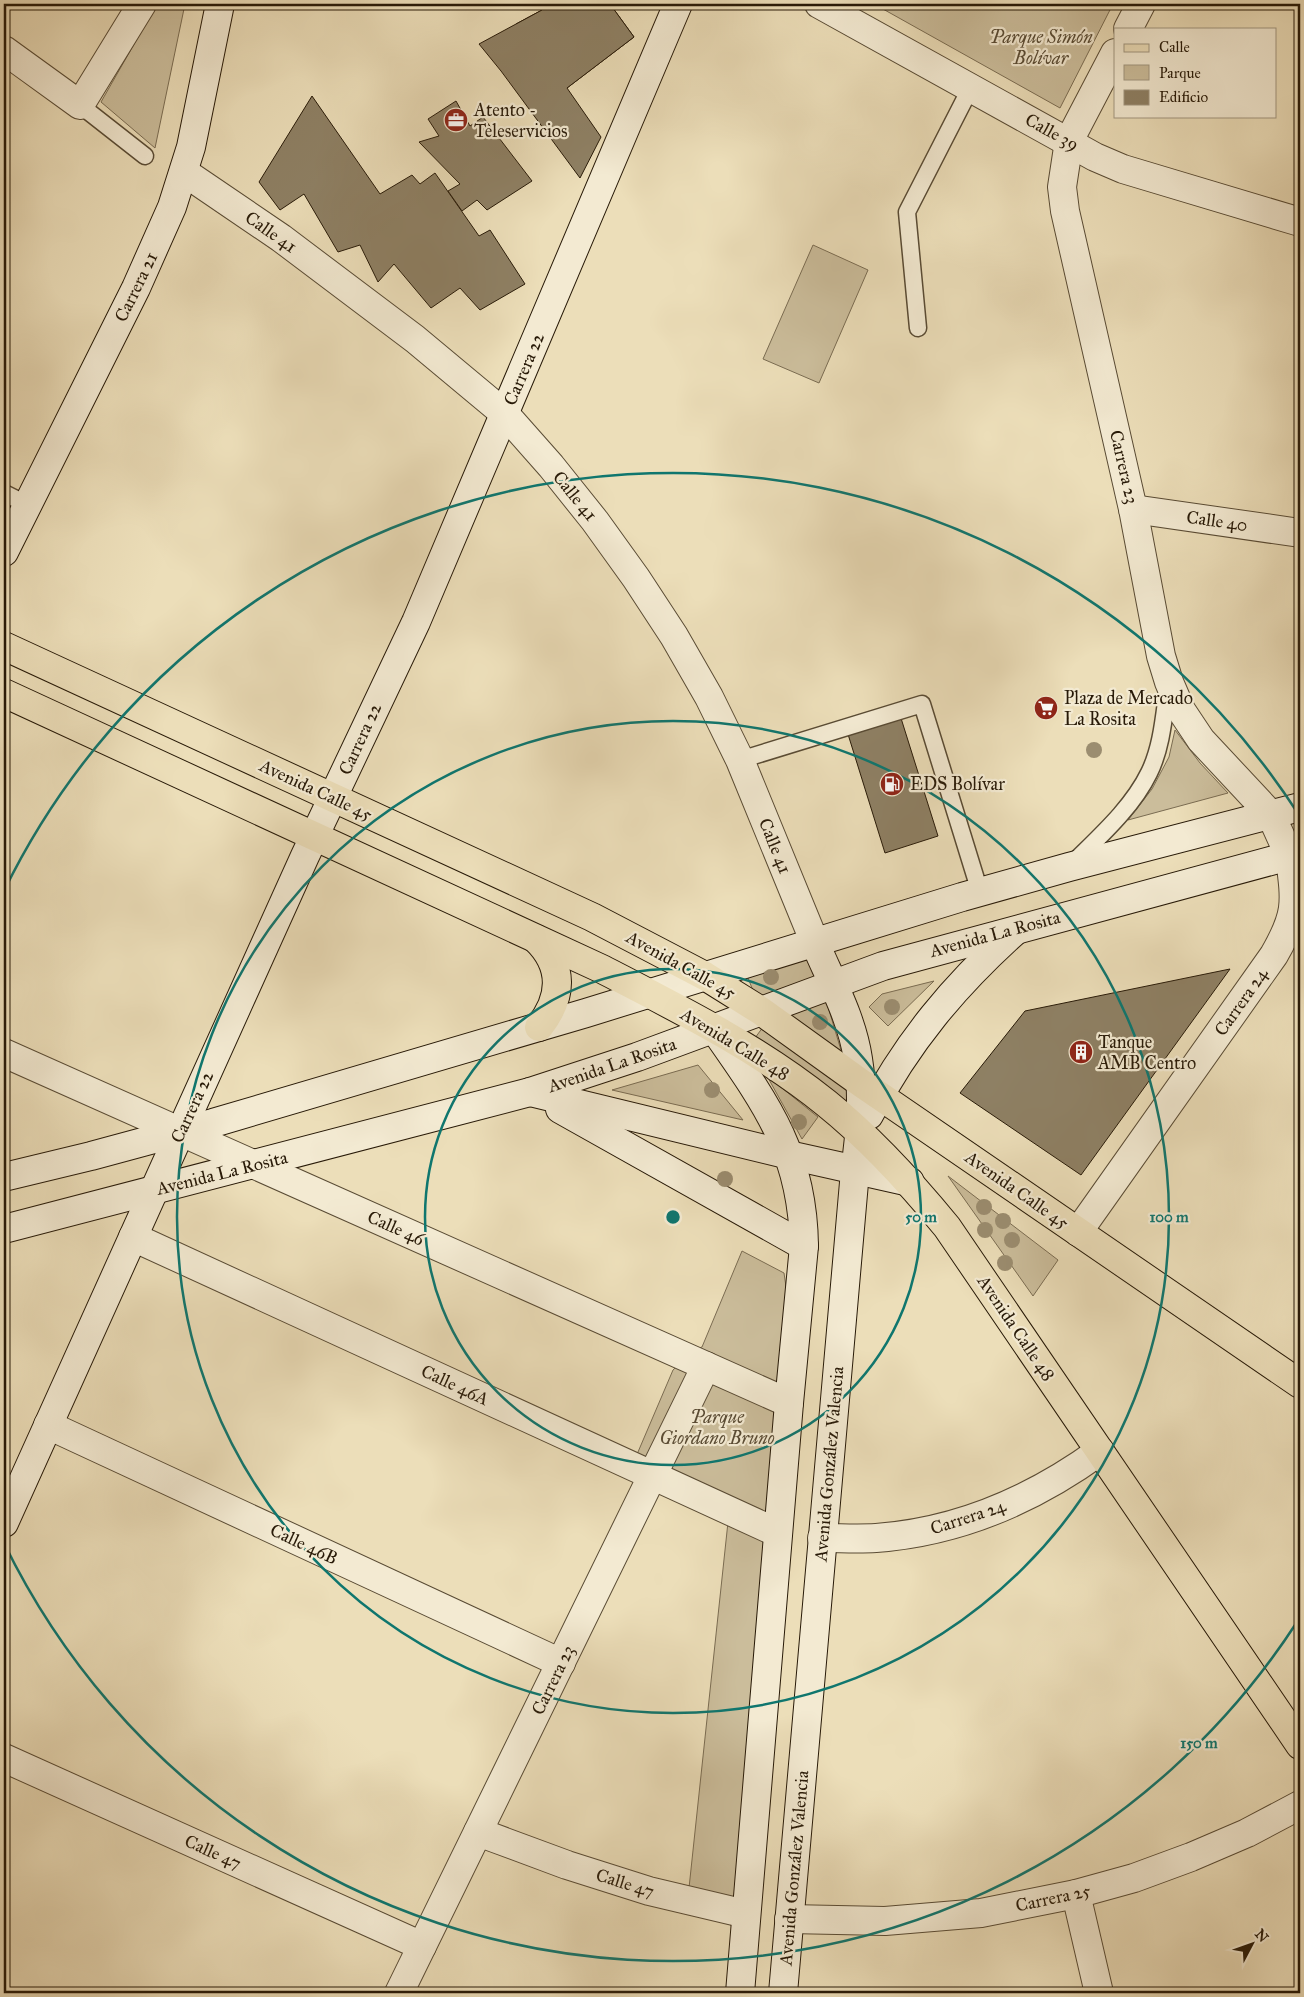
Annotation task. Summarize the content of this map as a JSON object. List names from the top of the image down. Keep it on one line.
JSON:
{"streets":{"main road":["Avenida Calle 45","Avenida Calle 48"],"street":["Calle 39","Calle 41","Carrera 21","Carrera 22","Carrera 23","Calle 40","Avenida La Rosita","Carrera 24","Calle 46","Calle 46A","Avenida González Valencia","Calle 46B","Calle 47","Carrera 25"]},"crossings":[["Calle 39","Carrera 23"],["Calle 41","Carrera 21"],["Calle 41","Carrera 22"],["Carrera 22","Avenida Calle 45"],["Carrera 22","Avenida La Rosita"],["Carrera 22","Calle 46"],["Carrera 22","Calle 46A"],["Carrera 22","Calle 46B"],["Carrera 23","Calle 40"],["Carrera 23","Avenida La Rosita"],["Carrera 23","Carrera 24"],["Carrera 23","Calle 46"],["Carrera 23","Calle 46A"],["Carrera 23","Calle 46B"],["Carrera 23","Calle 47"],["Avenida Calle 45","Avenida La Rosita"],["Avenida Calle 45","Carrera 24"],["Avenida La Rosita","Carrera 24"],["Avenida La Rosita","Avenida Calle 48"],["Avenida La Rosita","Calle 46"],["Carrera 24","Avenida Calle 48"],["Carrera 24","Avenida González Valencia"],["Avenida Calle 48","Avenida González Valencia"],["Avenida González Valencia","Carrera 25"]],"parks":["Parque Simón Bolívar","Parque Giordano Bruno"],"places":{"office":["Atento - Teleservicios"],"supermarket":["Plaza de Mercado La Rosita"],"fuel station":["EDS Bolívar"],"building":["Tanque AMB Centro"]},"legend":["Calle","Parque","Edificio"],"north":"top right","rings":["50 m","100 m","150 m"]}
